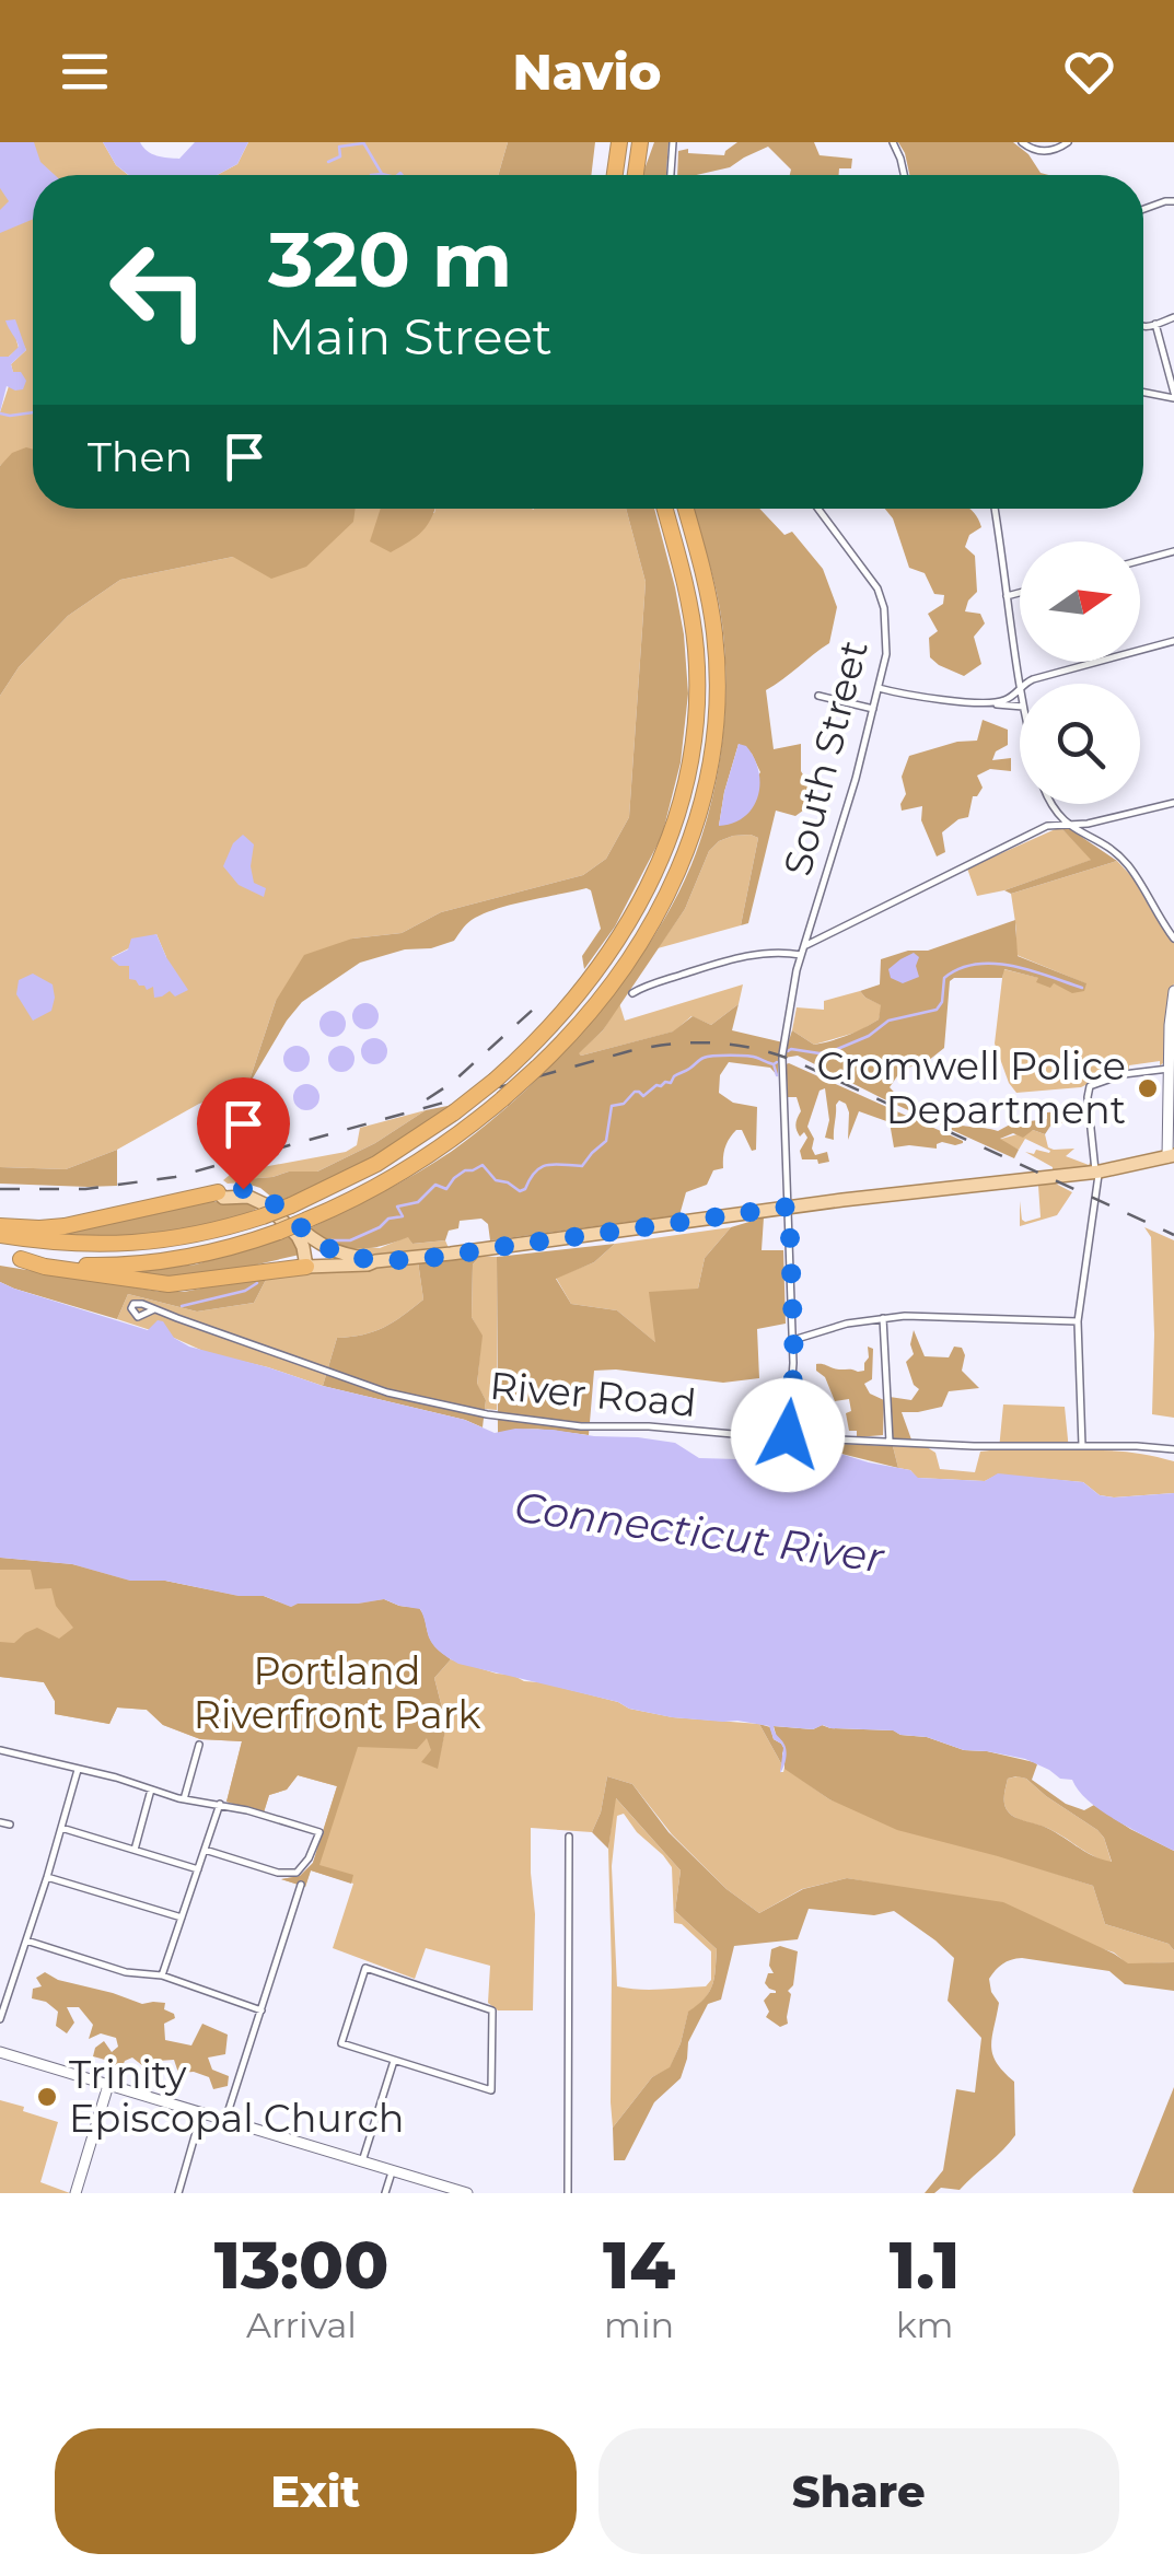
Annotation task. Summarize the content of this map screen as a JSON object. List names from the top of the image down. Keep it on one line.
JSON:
{"streets":{"street":["South Street","River Road"]},"crossings":[["South Street","River Road"]],"water":["Connecticut River"],"parks":["Portland Riverfront Park"],"places":["Cromwell Police Department","Trinity Episcopal Church"],"north":"right","page":{"header":"Navio","turn":["320 m","Main Street"],"then":"Then","eta":["13:00","Arrival","14","min","1.1","km"],"buttons":["Exit","Share"]}}
